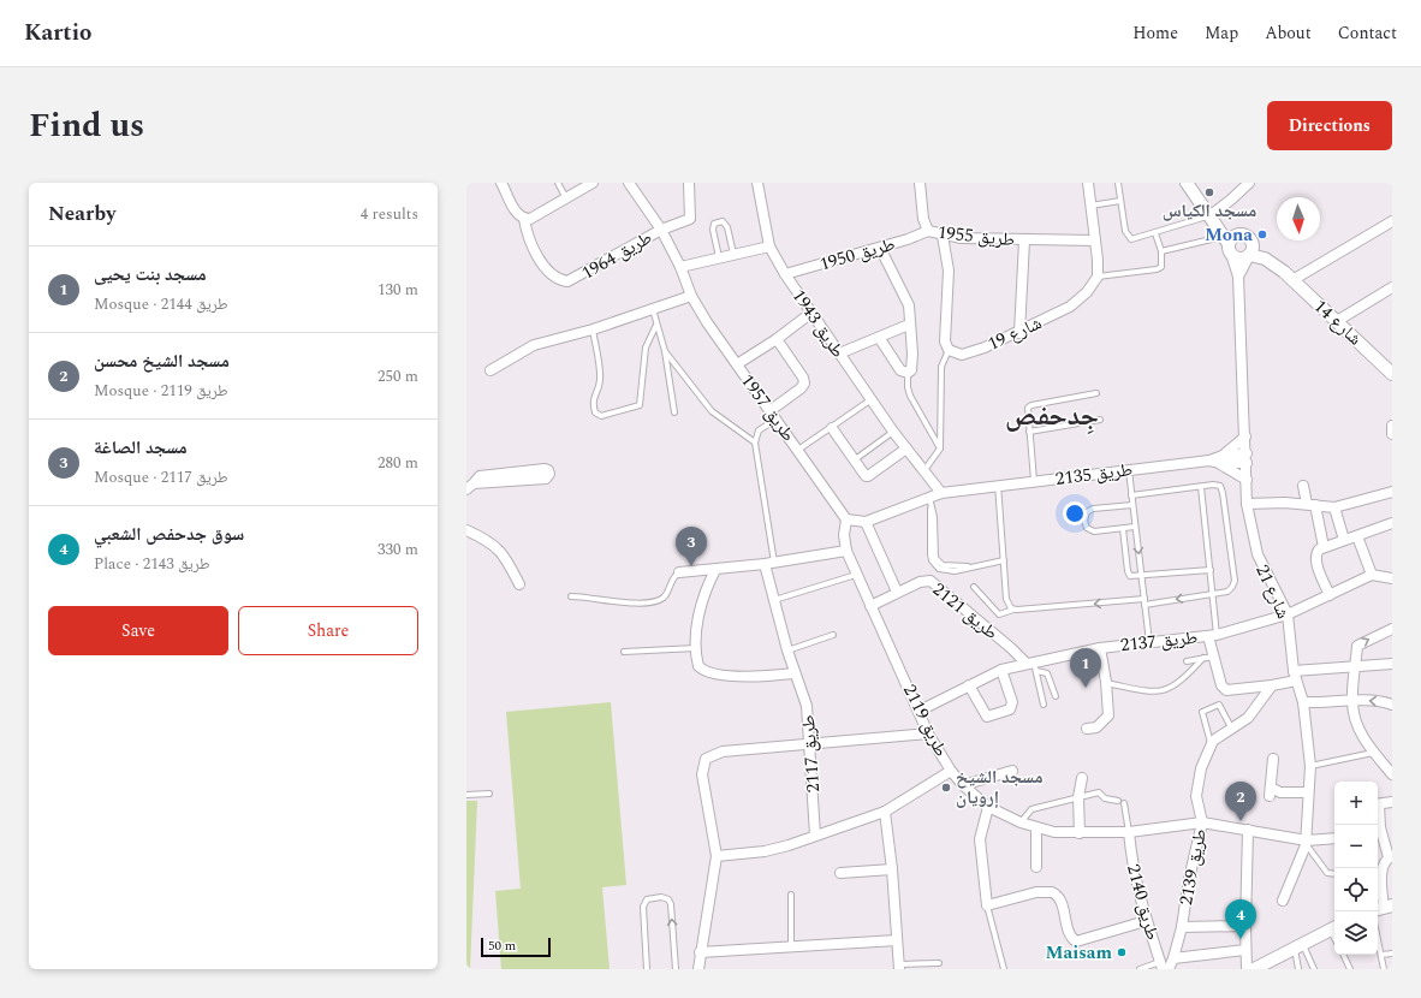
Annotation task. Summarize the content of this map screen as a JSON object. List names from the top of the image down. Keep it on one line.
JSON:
{"streets":{"street":["طريق 1955","طريق 1950","طريق 1964","شارع 14","طريق 1943","شارع 19","طريق 1957","طريق 2135","شارع 21","طريق 2121","طريق 2137","طريق 2119","طريق 2117","طريق 2139","طريق 2140"]},"crossings":[["طريق 1955","طريق 1950"],["طريق 1955","شارع 19"],["طريق 1950","طريق 1943"],["طريق 1964","طريق 1957"],["شارع 14","شارع 21"],["طريق 1943","طريق 2135"],["طريق 1957","طريق 2119"],["شارع 21","طريق 2137"],["شارع 21","طريق 2119"],["طريق 2121","طريق 2137"],["طريق 2121","طريق 2119"],["طريق 2137","طريق 2119"],["طريق 2119","طريق 2139"],["طريق 2119","طريق 2140"],["طريق 2139","طريق 2140"]],"districts":["جِدحفص"],"places":["مسجد الكياس","Mona","مسجد الشيخ إرويان","Maisam"],"scale_bar":"50 m","north":"bottom","page":{"header":"Kartio","nav":["Home","Map","About","Contact"],"title":"Find us","buttons":["Directions",["Save","Share"]],"heading":["Nearby","4 results"],"list":[{"mark":"1","name":"مسجد بنت يحيى","note":"Mosque · طريق 2144","value":"130 m"},{"mark":"2","name":"مسجد الشيخ محسن","note":"Mosque · طريق 2119","value":"250 m"},{"mark":"3","name":"مسجد الصاغة","note":"Mosque · طريق 2117","value":"280 m"},{"mark":"4","name":"سوق جدحفص الشعبي","note":"Place · طريق 2143","value":"330 m"}],"pins":["3","1","2","4"],"map_buttons":["+","−"],"scale":"50 m"}}
